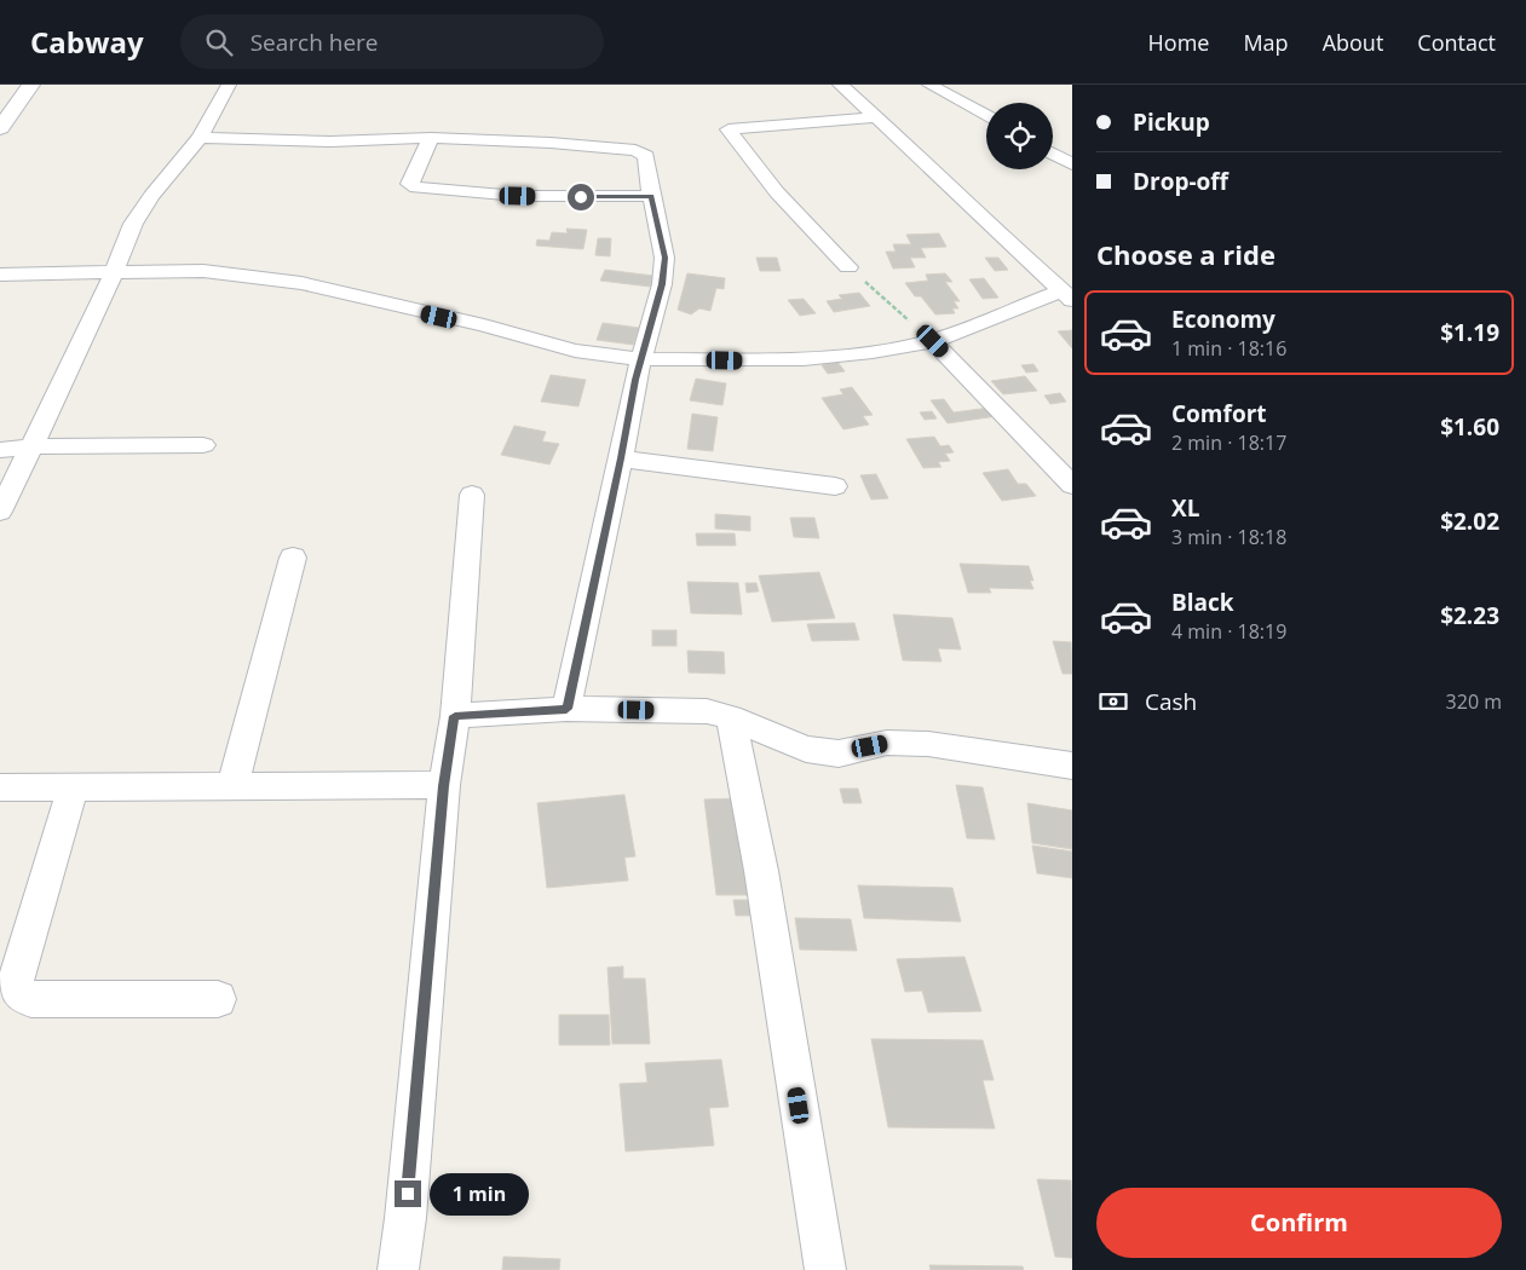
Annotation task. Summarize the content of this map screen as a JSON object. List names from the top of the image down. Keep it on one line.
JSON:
{"page":{"header":"Cabway","search":"Search here","nav":["Home","Map","About","Contact"],"banner":["Pickup","Drop-off"],"heading":"Choose a ride","list":[{"name":"Economy","note":"1 min · 18:16","value":"$1.19"},{"name":"Comfort","note":"2 min · 18:17","value":"$1.60"},{"name":"XL","note":"3 min · 18:18","value":"$2.02"},{"name":"Black","note":"4 min · 18:19","value":"$2.23"}],"pay":["Cash","320 m"],"bubble":"1 min","buttons":"Confirm"}}
